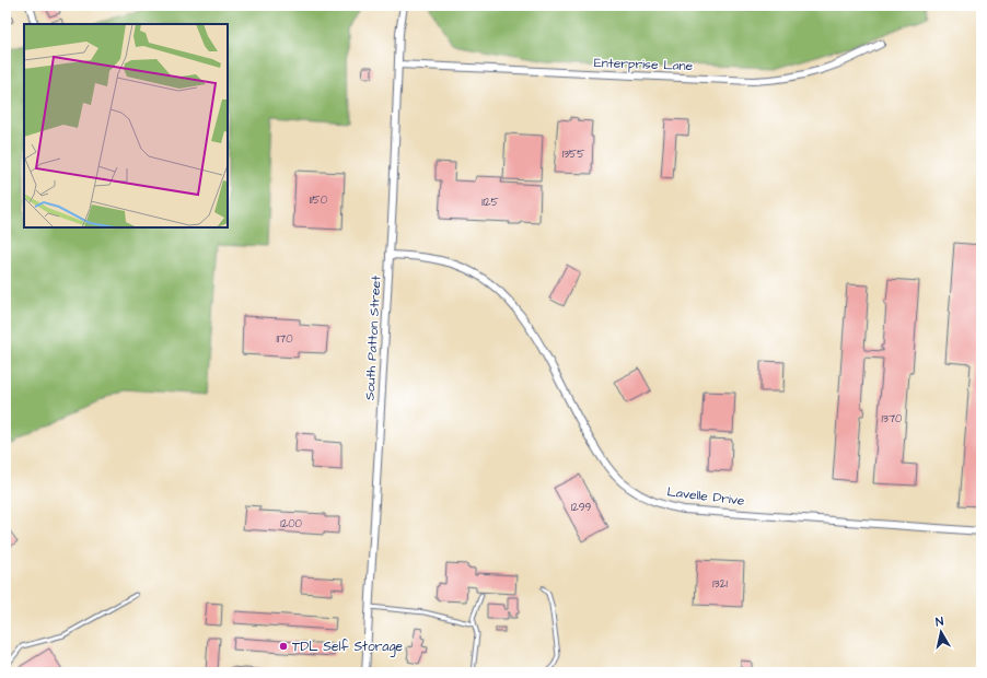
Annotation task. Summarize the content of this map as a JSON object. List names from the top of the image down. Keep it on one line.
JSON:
{"streets":{"street":["Enterprise Lane","South Patton Street","Lavelle Drive"]},"crossings":[["Enterprise Lane","South Patton Street"],["South Patton Street","Lavelle Drive"]],"places":["TDL Self Storage"],"house_numbers":["1355","1150","1125","1170","1370","1299","1200","1321"],"north":"top"}
